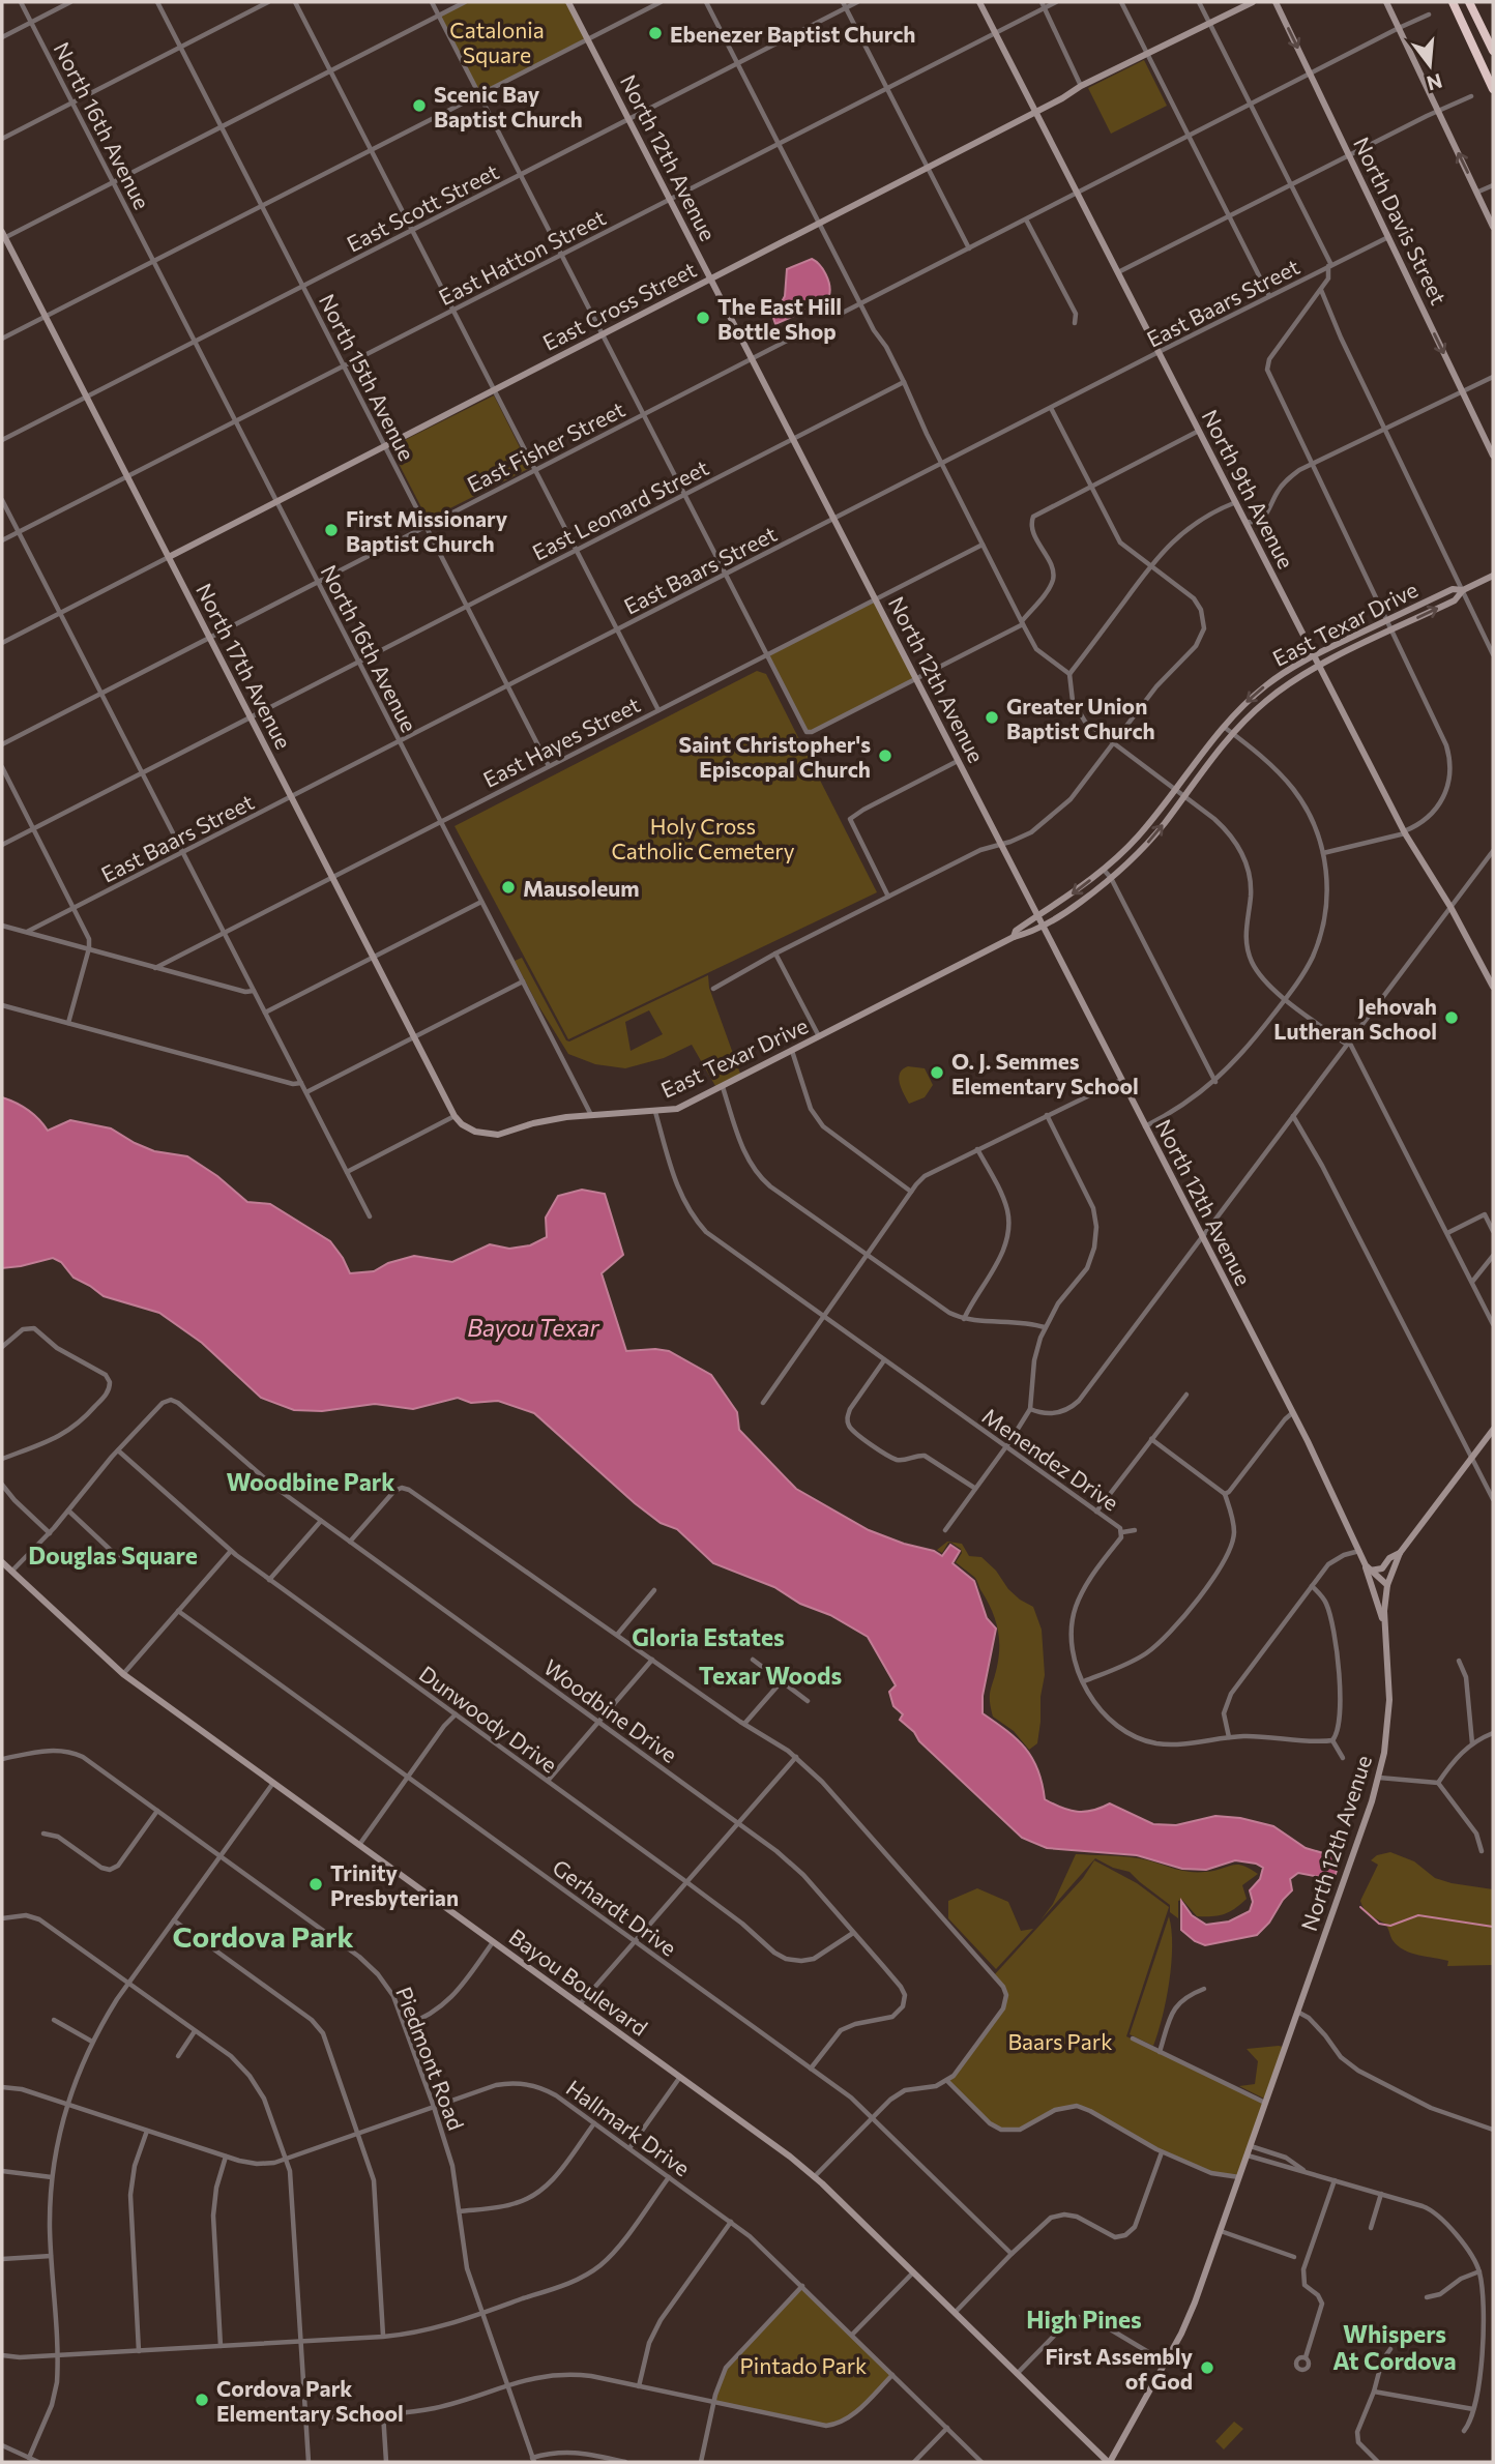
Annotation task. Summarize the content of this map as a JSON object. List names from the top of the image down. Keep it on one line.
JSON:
{"streets":{"street":["North 16th Avenue","North 12th Avenue","East Scott Street","North Davis Street","East Hatton Street","East Baars Street","East Cross Street","North 15th Avenue","East Fisher Street","North 9th Avenue","East Leonard Street","East Texar Drive","North 17th Avenue","East Hayes Street","Menendez Drive","Woodbine Drive","Dunwoody Drive","Gerhardt Drive","Bayou Boulevard","Piedmont Road","Hallmark Drive"]},"crossings":[["North 16th Avenue","East Scott Street"],["North 16th Avenue","East Hatton Street"],["North 16th Avenue","East Baars Street"],["North 16th Avenue","East Cross Street"],["North 16th Avenue","East Fisher Street"],["North 16th Avenue","East Leonard Street"],["North 16th Avenue","East Texar Drive"],["North 16th Avenue","East Hayes Street"],["North 12th Avenue","East Scott Street"],["North 12th Avenue","East Hatton Street"],["North 12th Avenue","East Baars Street"],["North 12th Avenue","East Cross Street"],["North 12th Avenue","East Fisher Street"],["North 12th Avenue","East Leonard Street"],["North 12th Avenue","East Texar Drive"],["North 12th Avenue","East Hayes Street"],["North 12th Avenue","Bayou Boulevard"],["East Scott Street","North 15th Avenue"],["East Scott Street","North 17th Avenue"],["North Davis Street","East Baars Street"],["East Hatton Street","North 15th Avenue"],["East Hatton Street","North 9th Avenue"],["East Hatton Street","North 17th Avenue"],["East Baars Street","North 15th Avenue"],["East Baars Street","North 9th Avenue"],["East Baars Street","North 17th Avenue"],["East Cross Street","North 15th Avenue"],["East Cross Street","North 9th Avenue"],["East Cross Street","North 17th Avenue"],["North 15th Avenue","East Fisher Street"],["North 15th Avenue","East Leonard Street"],["North 15th Avenue","East Hayes Street"],["East Fisher Street","North 17th Avenue"],["North 9th Avenue","East Texar Drive"],["East Leonard Street","North 17th Avenue"],["East Texar Drive","North 17th Avenue"],["East Texar Drive","Menendez Drive"],["North 17th Avenue","East Hayes Street"],["Woodbine Drive","Dunwoody Drive"],["Woodbine Drive","Gerhardt Drive"],["Piedmont Road","Hallmark Drive"]],"one_way":["North Davis Street"],"districts":["Woodbine Park","Douglas Square","Gloria Estates","Texar Woods","Cordova Park","High Pines","Whispers At Cordova"],"water":["Bayou Texar"],"parks":["Catalonia Square","Holy Cross Catholic Cemetery","Baars Park","Pintado Park"],"places":["Ebenezer Baptist Church","Scenic Bay Baptist Church","The East Hill Bottle Shop","First Missionary Baptist Church","Greater Union Baptist Church","Saint Christopher's Episcopal Church","Mausoleum","Jehovah Lutheran School","O. J. Semmes Elementary School","Trinity Presbyterian","First Assembly of God","Cordova Park Elementary School"],"north":"bottom"}
